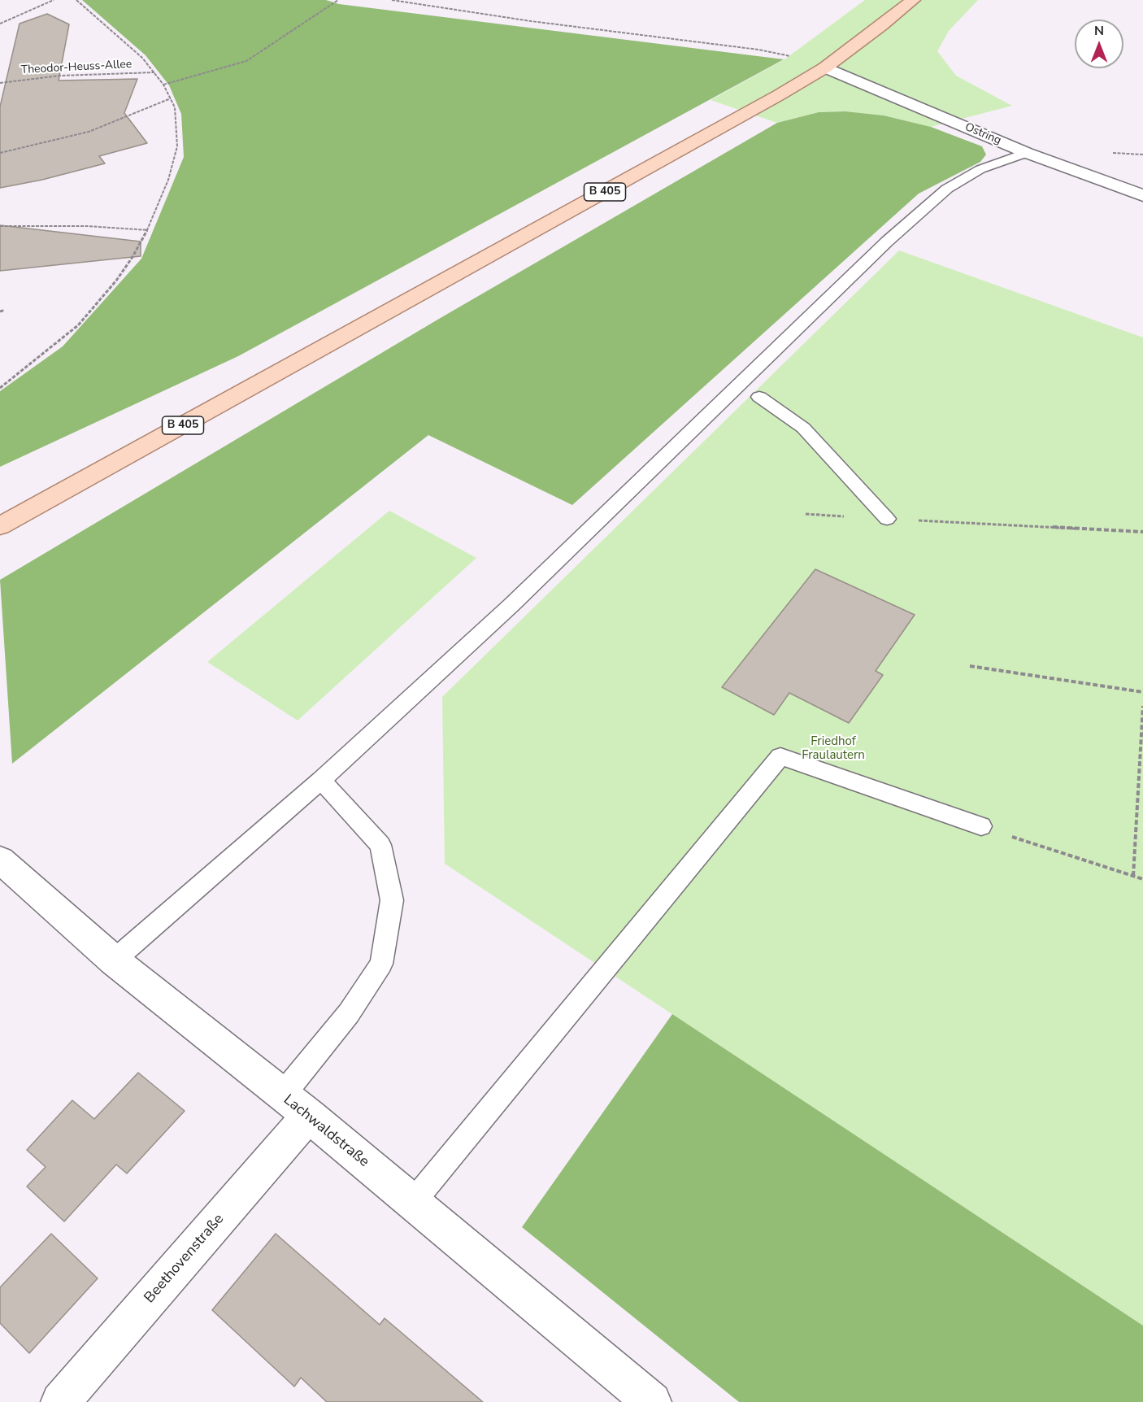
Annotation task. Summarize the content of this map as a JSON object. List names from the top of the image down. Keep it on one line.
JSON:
{"streets":{"main road":["B 405"],"street":["Ostring","Lachwaldstraße","Beethovenstraße"],"path":["Theodor-Heuss-Allee"]},"crossings":[["Ostring","B 405"],["Lachwaldstraße","Beethovenstraße"]],"parks":["Friedhof Fraulautern"],"north":"top"}
